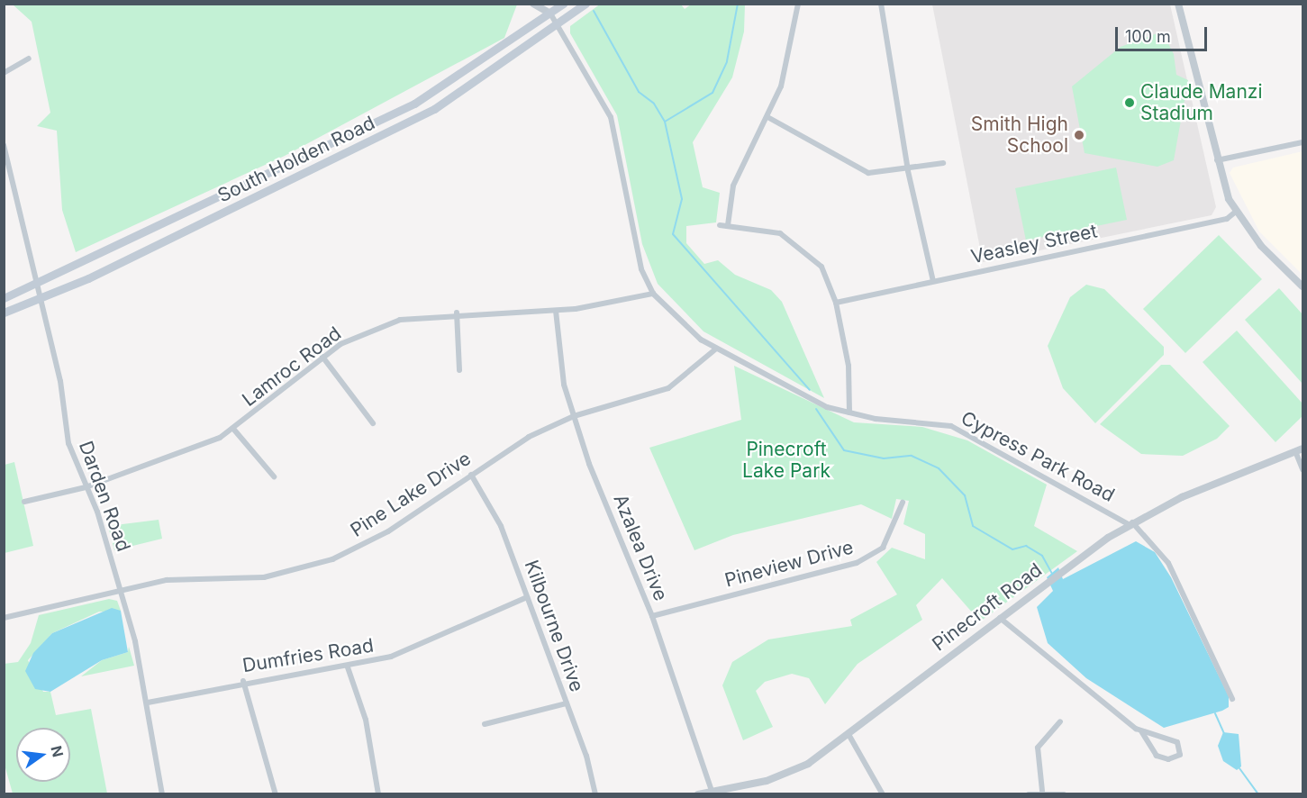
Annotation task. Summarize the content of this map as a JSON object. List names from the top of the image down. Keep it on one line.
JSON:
{"streets":{"main road":["South Holden Road"],"street":["Veasley Street","Lamroc Road","Cypress Park Road","Pine Lake Drive","Darden Road","Azalea Drive","Pineview Drive","Pinecroft Road","Kilbourne Drive","Dumfries Road"]},"crossings":[["South Holden Road","Cypress Park Road"],["South Holden Road","Darden Road"],["Lamroc Road","Cypress Park Road"],["Lamroc Road","Darden Road"],["Lamroc Road","Azalea Drive"],["Cypress Park Road","Pine Lake Drive"],["Cypress Park Road","Pinecroft Road"],["Pine Lake Drive","Darden Road"],["Pine Lake Drive","Azalea Drive"],["Pine Lake Drive","Kilbourne Drive"],["Darden Road","Dumfries Road"],["Azalea Drive","Pineview Drive"],["Azalea Drive","Pinecroft Road"],["Kilbourne Drive","Dumfries Road"]],"parks":["Pinecroft Lake Park"],"places":["Claude Manzi Stadium","Smith High School"],"scale_bar":"100 m","north":"right"}
